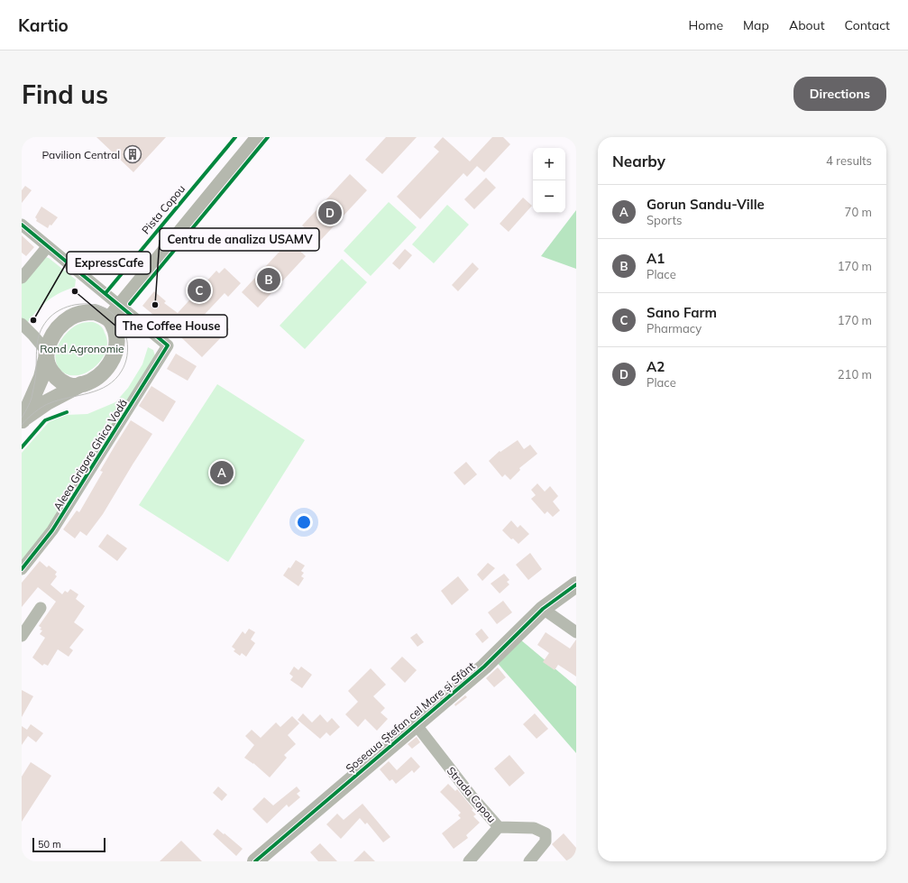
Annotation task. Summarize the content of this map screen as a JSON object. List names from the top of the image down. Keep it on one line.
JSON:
{"streets":{"main road":["Șoseaua Ștefan cel Mare și Sfânt"],"street":["Aleea Grigore Ghica Vodă","Strada Copou"],"cycle path":["Pista Copou"]},"crossings":[["Șoseaua Ștefan cel Mare și Sfânt","Strada Copou"]],"parks":["Rond Agronomie"],"places":{"building":["Pavilion Central"],"other":["The Coffee House","Centru de analiza USAMV","ExpressCafe"]},"scale_bar":"50 m","page":{"header":"Kartio","nav":["Home","Map","About","Contact"],"buttons":"Directions","title":"Find us","heading":["Nearby","4 results"],"map_buttons":["+","−"],"list":[{"mark":"A","name":"Gorun Sandu-Ville","note":"Sports","value":"70 m"},{"mark":"B","name":"A1","note":"Place","value":"170 m"},{"mark":"C","name":"Sano Farm","note":"Pharmacy","value":"170 m"},{"mark":"D","name":"A2","note":"Place","value":"210 m"}],"pins":["D","B","C","A"],"scale":"50 m"}}
